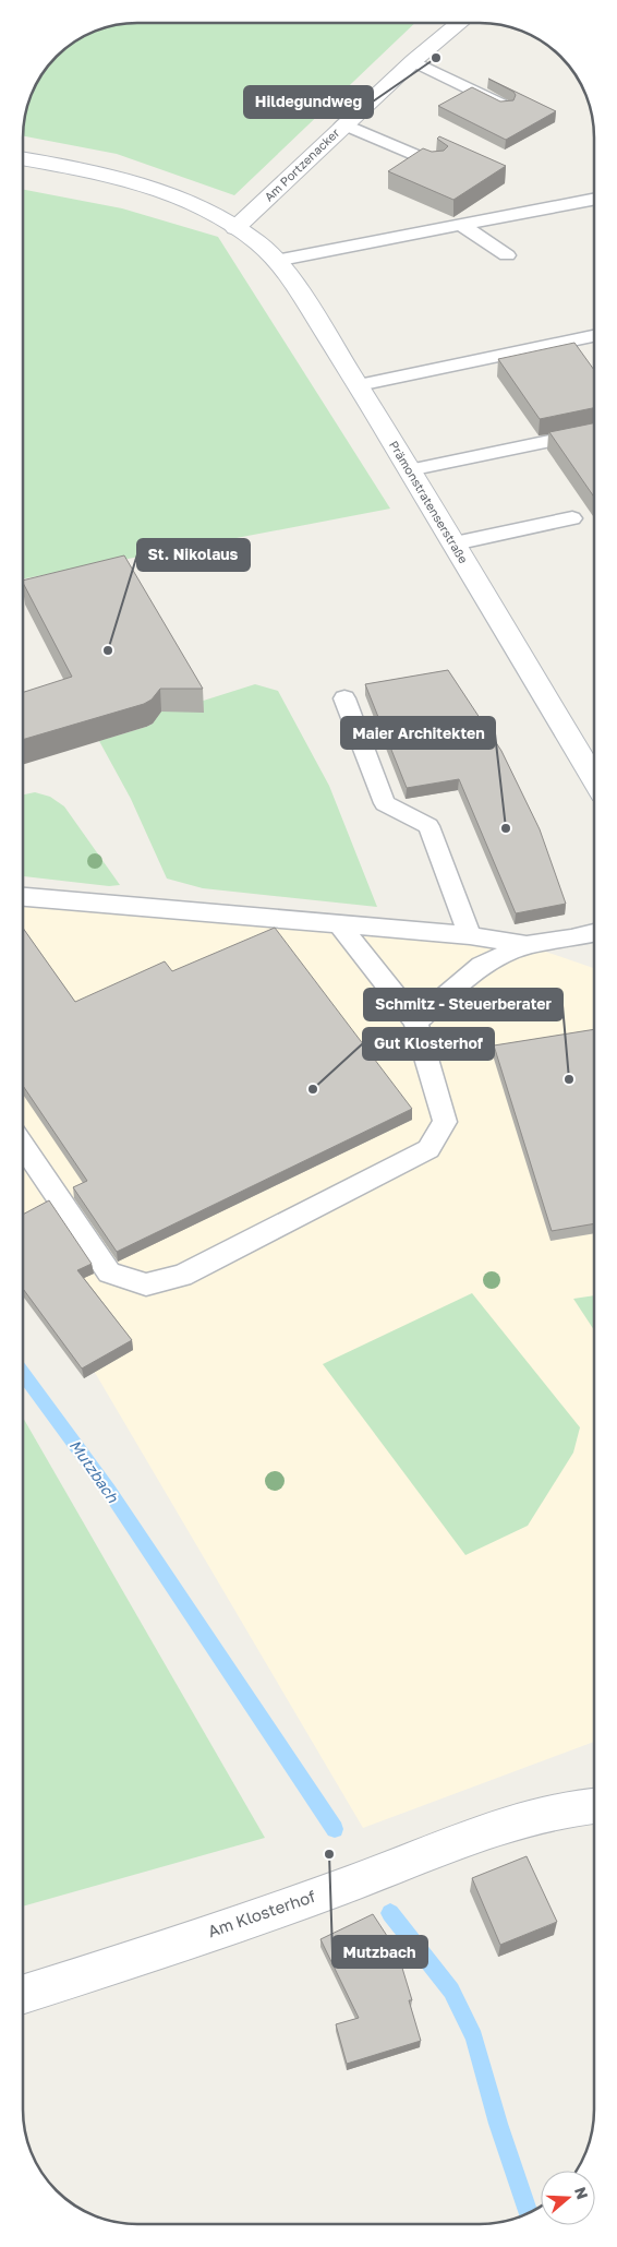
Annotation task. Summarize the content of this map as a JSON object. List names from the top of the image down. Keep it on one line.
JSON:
{"streets":{"main road":["Am Portzenacker","Prämonstratenserstraße","Am Klosterhof"]},"crossings":[["Am Portzenacker","Prämonstratenserstraße"]],"water":["Mutzbach"],"places":["Hildegundweg","St. Nikolaus","Maier Architekten","Schmitz - Steuerberater","Gut Klosterhof","Mutzbach"],"north":"right"}
